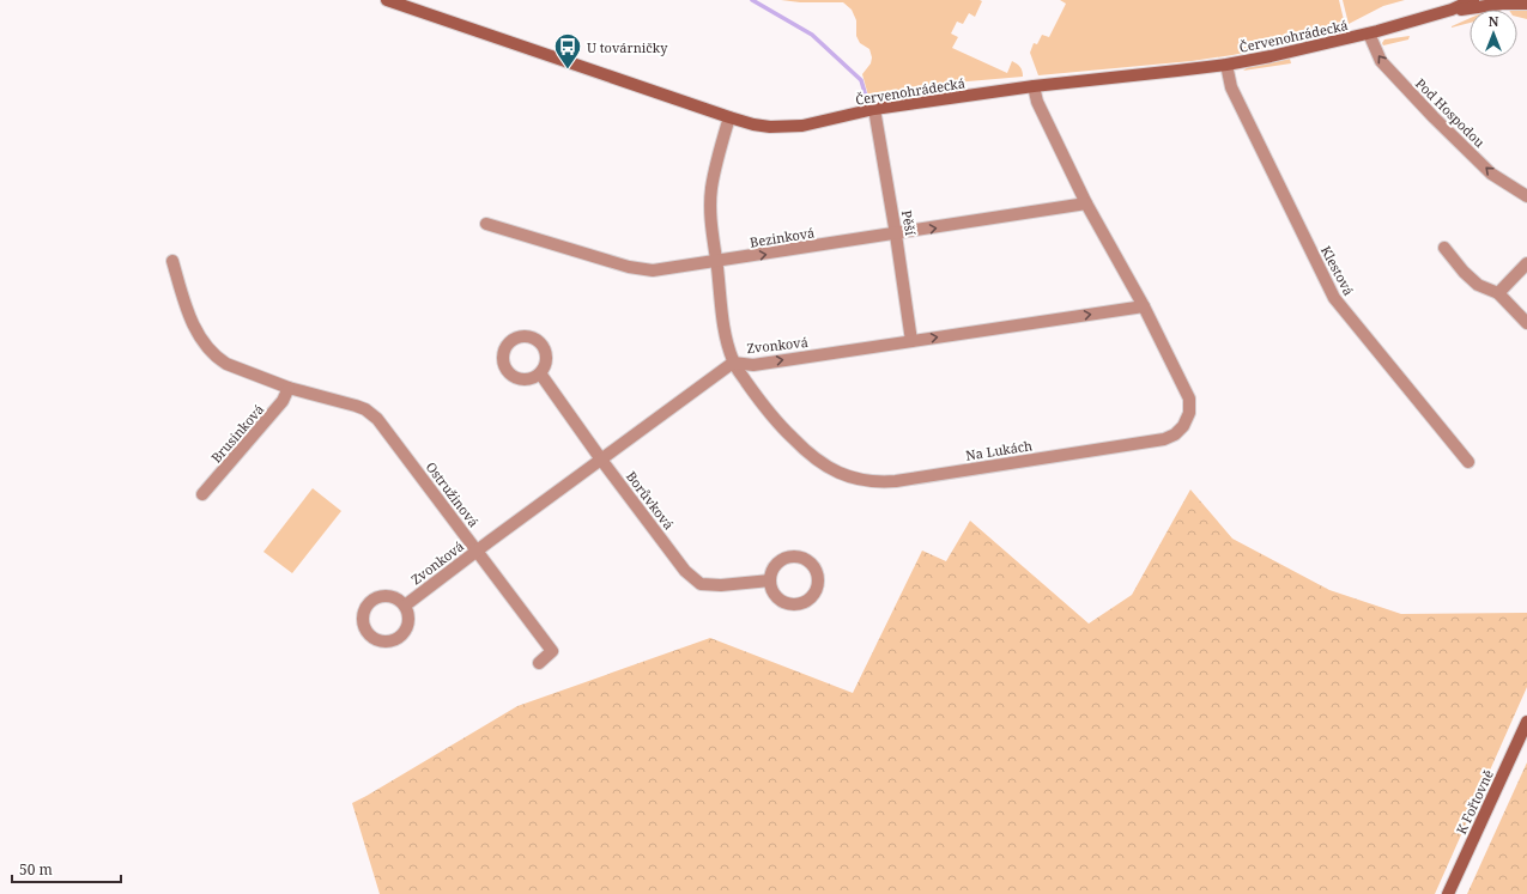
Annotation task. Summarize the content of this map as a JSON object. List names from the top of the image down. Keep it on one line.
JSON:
{"streets":{"street":["Červenohrádecká","Pod Hospodou","Pěší","Bezinková","Klestová","Zvonková","Brusinková","Na Lukách","Ostružinová","Borůvková","K Fořtovně"]},"crossings":[["Červenohrádecká","Pod Hospodou"],["Červenohrádecká","Pěší"],["Červenohrádecká","Klestová"],["Červenohrádecká","Na Lukách"],["Pěší","Bezinková"],["Pěší","Zvonková"],["Bezinková","Na Lukách"],["Zvonková","Na Lukách"],["Zvonková","Ostružinová"],["Zvonková","Borůvková"],["Brusinková","Ostružinová"]],"one_way":["Pod Hospodou","Bezinková","Zvonková"],"places":{"bus stop":["U továrničky"]},"scale_bar":"50 m","north":"top"}
